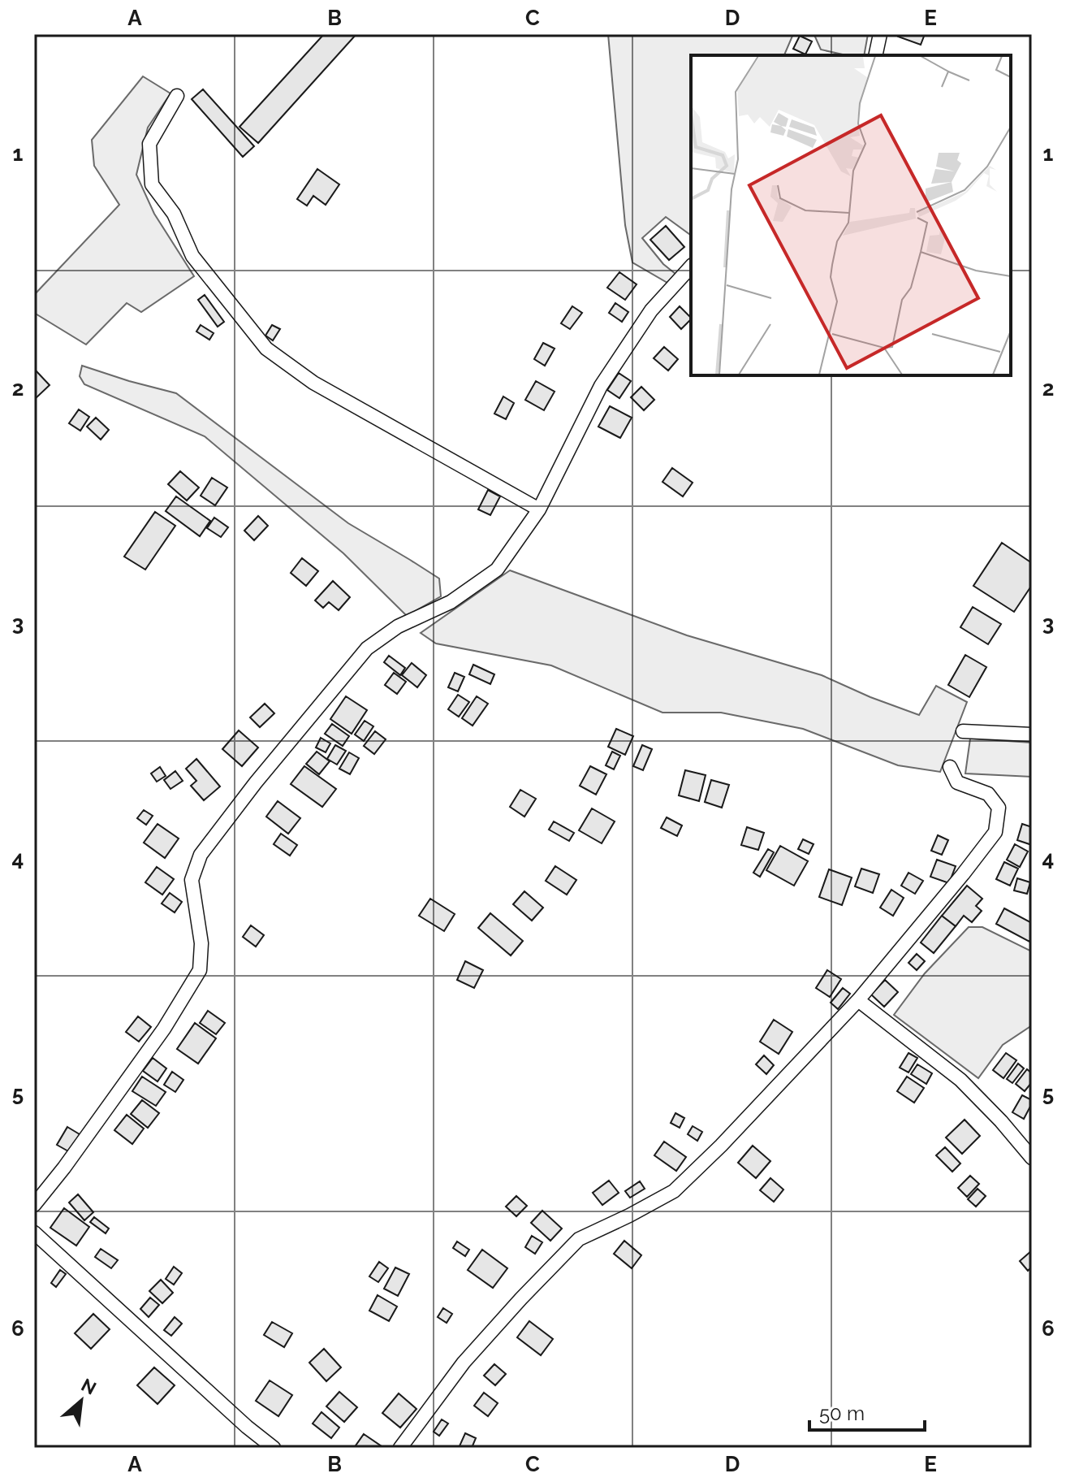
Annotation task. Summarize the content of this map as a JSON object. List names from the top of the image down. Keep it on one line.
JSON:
{"scale_bar":"50 m","north":"top right","grid":{"columns":["A","B","C","D","E"],"rows":["1","2","3","4","5","6"]}}
